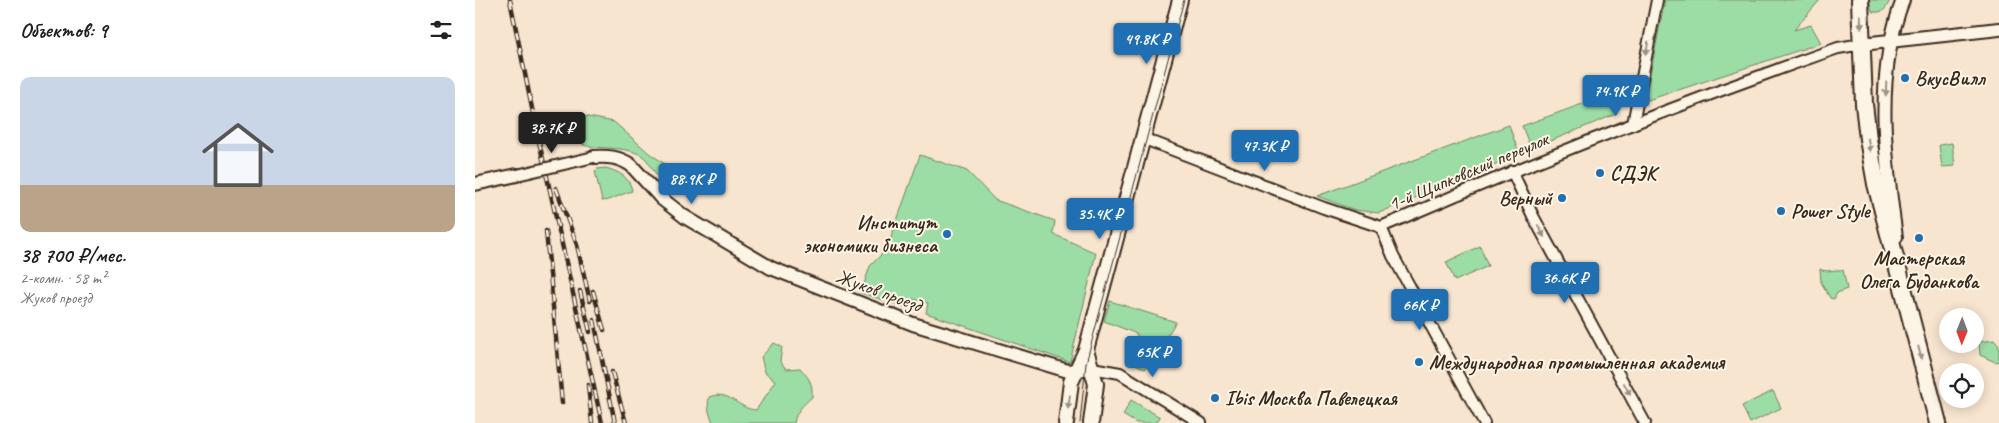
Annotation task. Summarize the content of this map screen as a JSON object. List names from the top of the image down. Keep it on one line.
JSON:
{"streets":{"street":["1-й Щипковский переулок","Жуков проезд"]},"places":["ВкусВилл","СДЭК","Верный","Power Style","Институт экономики бизнеса","Мастерская Олега Буданкова","Международная промышленная академия","Ibis Москва Павелецкая"],"north":"bottom","page":{"heading":"Объектов: 9","price":["49.8K ₽","74.9K ₽","38.7K ₽","47.3K ₽","88.9K ₽","35.4K ₽","36.6K ₽","66K ₽","65K ₽"],"list":[{"name":"38 700 ₽/мес.","note":"2-комн. · 58 m² · Жуков проезд"}]}}
